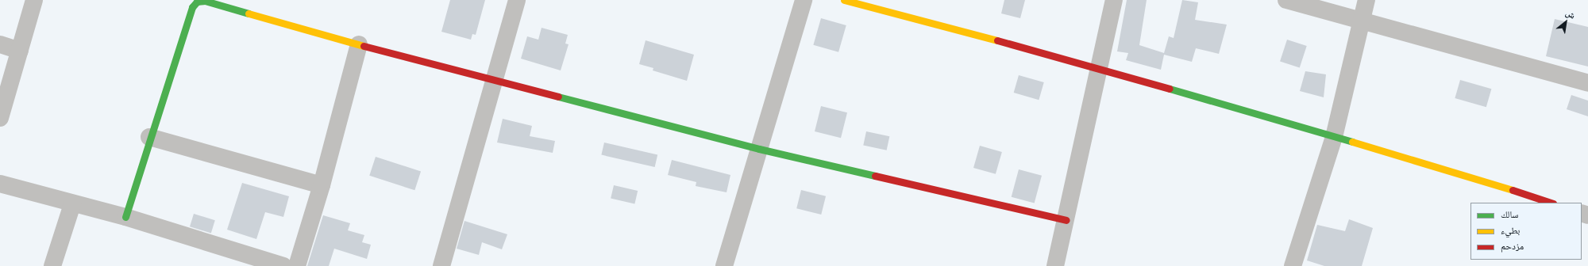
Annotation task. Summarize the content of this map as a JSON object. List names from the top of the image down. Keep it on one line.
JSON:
{"legend":["سالك","بطيء","مزدحم"],"north":"top right"}
